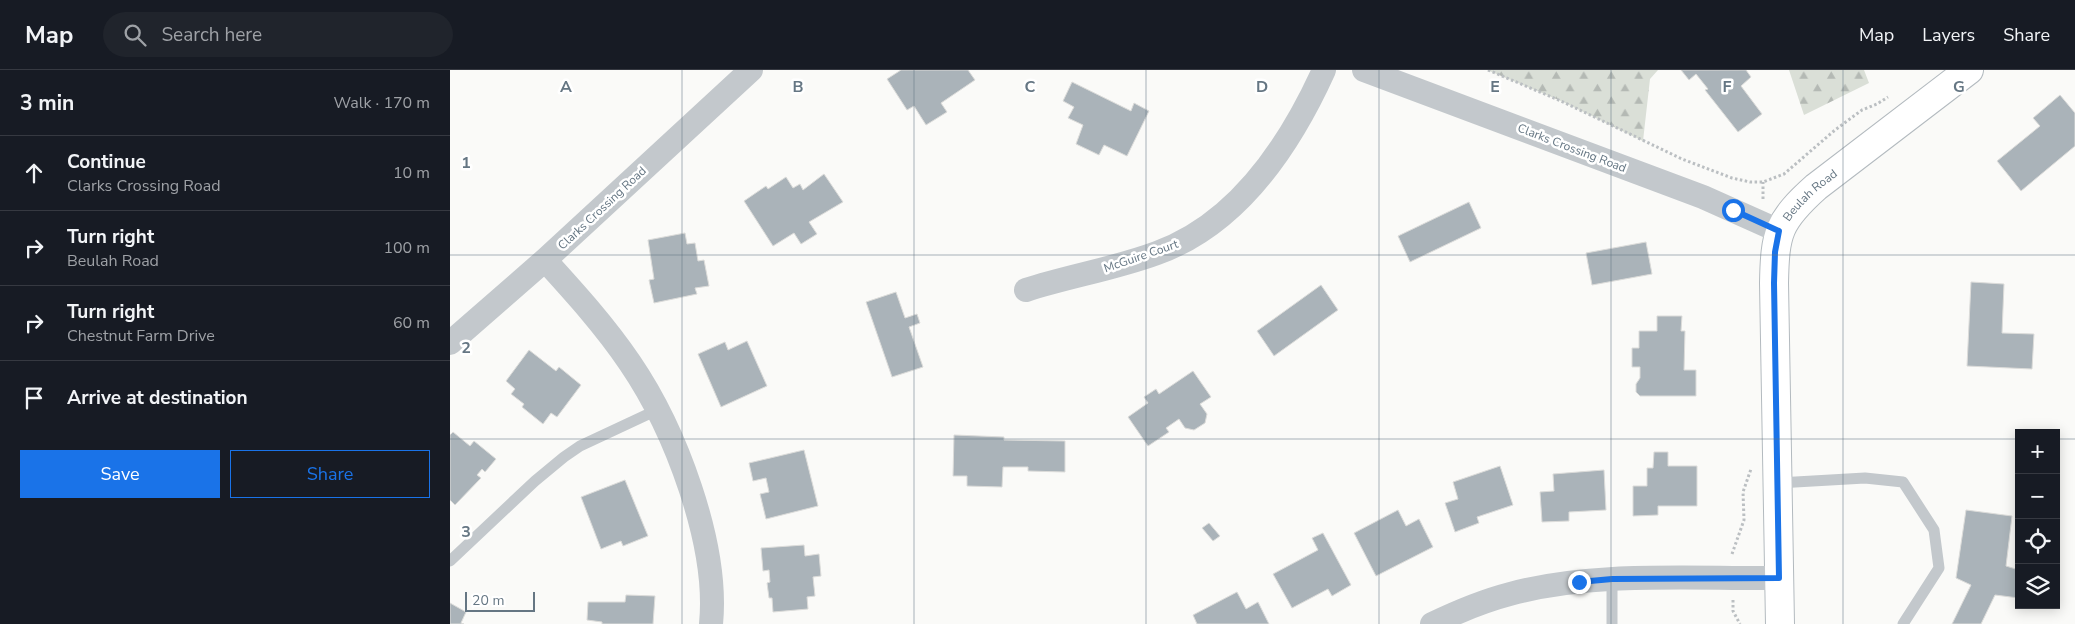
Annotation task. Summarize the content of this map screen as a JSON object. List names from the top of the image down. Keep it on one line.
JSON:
{"streets":{"main road":["Beulah Road"],"street":["Clarks Crossing Road","McGuire Court"]},"crossings":[["Clarks Crossing Road","Beulah Road"]],"scale_bar":"20 m","page":{"header":"Map","search":"Search here","nav":["Map","Layers","Share"],"heading":["3 min","Walk · 170 m"],"list":[["Continue","Clarks Crossing Road","10 m"],["Turn right","Beulah Road","100 m"],["Turn right","Chestnut Farm Drive","60 m"],"Arrive at destination"],"map_buttons":["+","−"],"buttons":["Save","Share"],"scale":"20 m"},"grid":{"columns":["A","B","C","D","E","F","G"],"rows":["1","2","3"]}}
